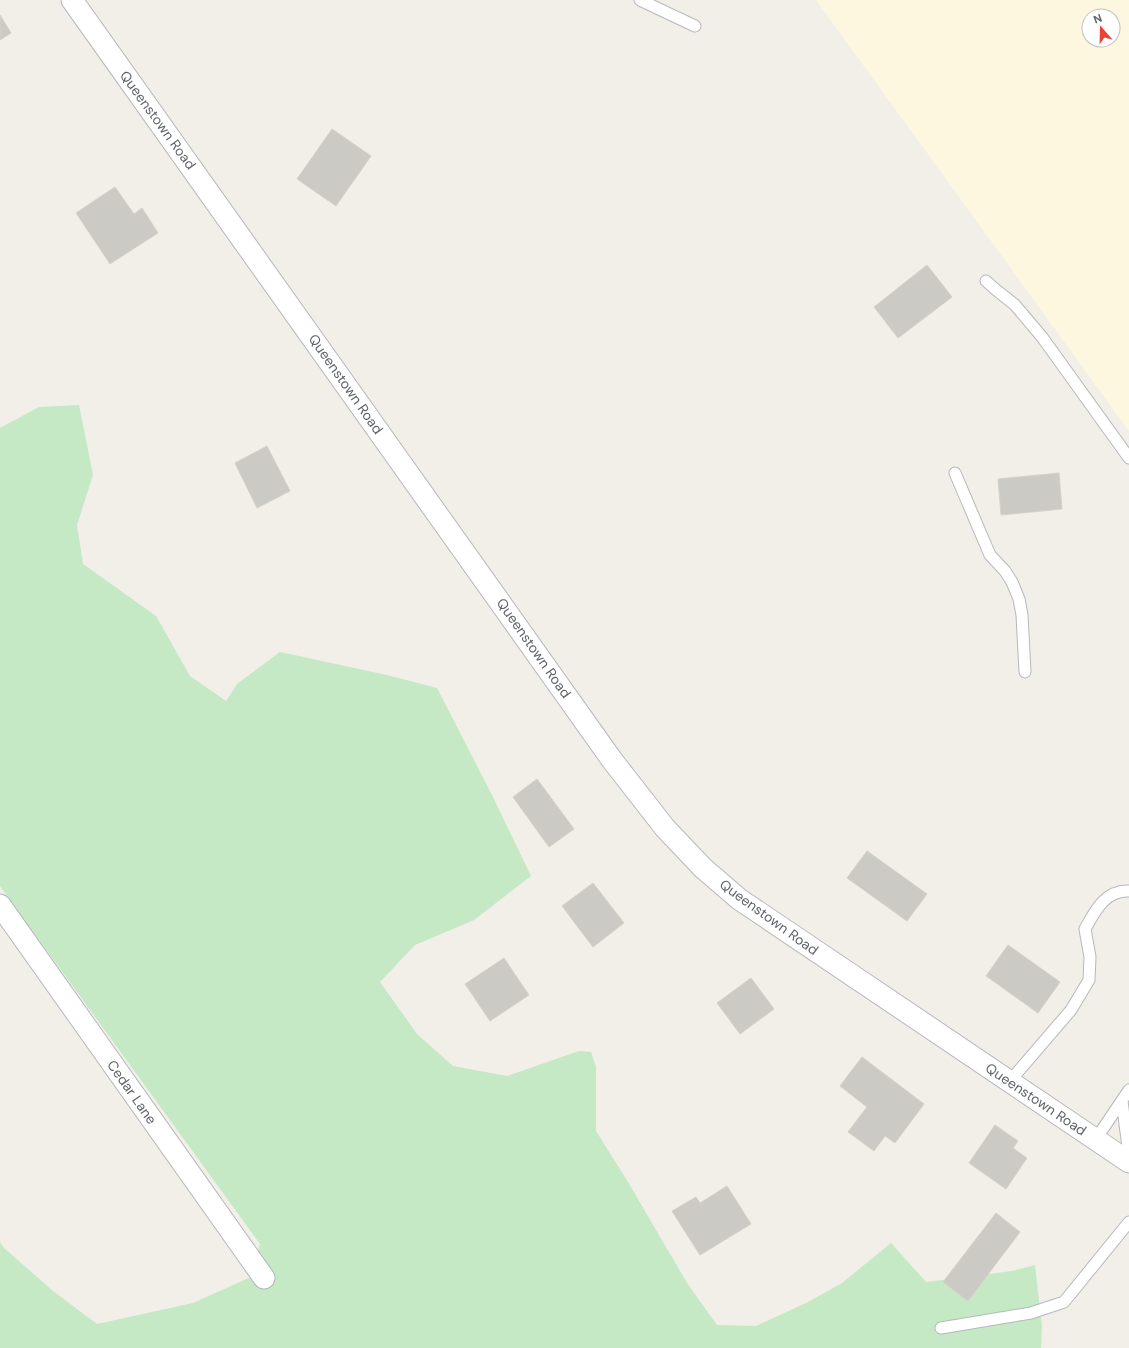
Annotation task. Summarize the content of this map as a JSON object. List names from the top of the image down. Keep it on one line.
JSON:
{"streets":{"street":["Queenstown Road","Cedar Lane"]},"north":"top"}
